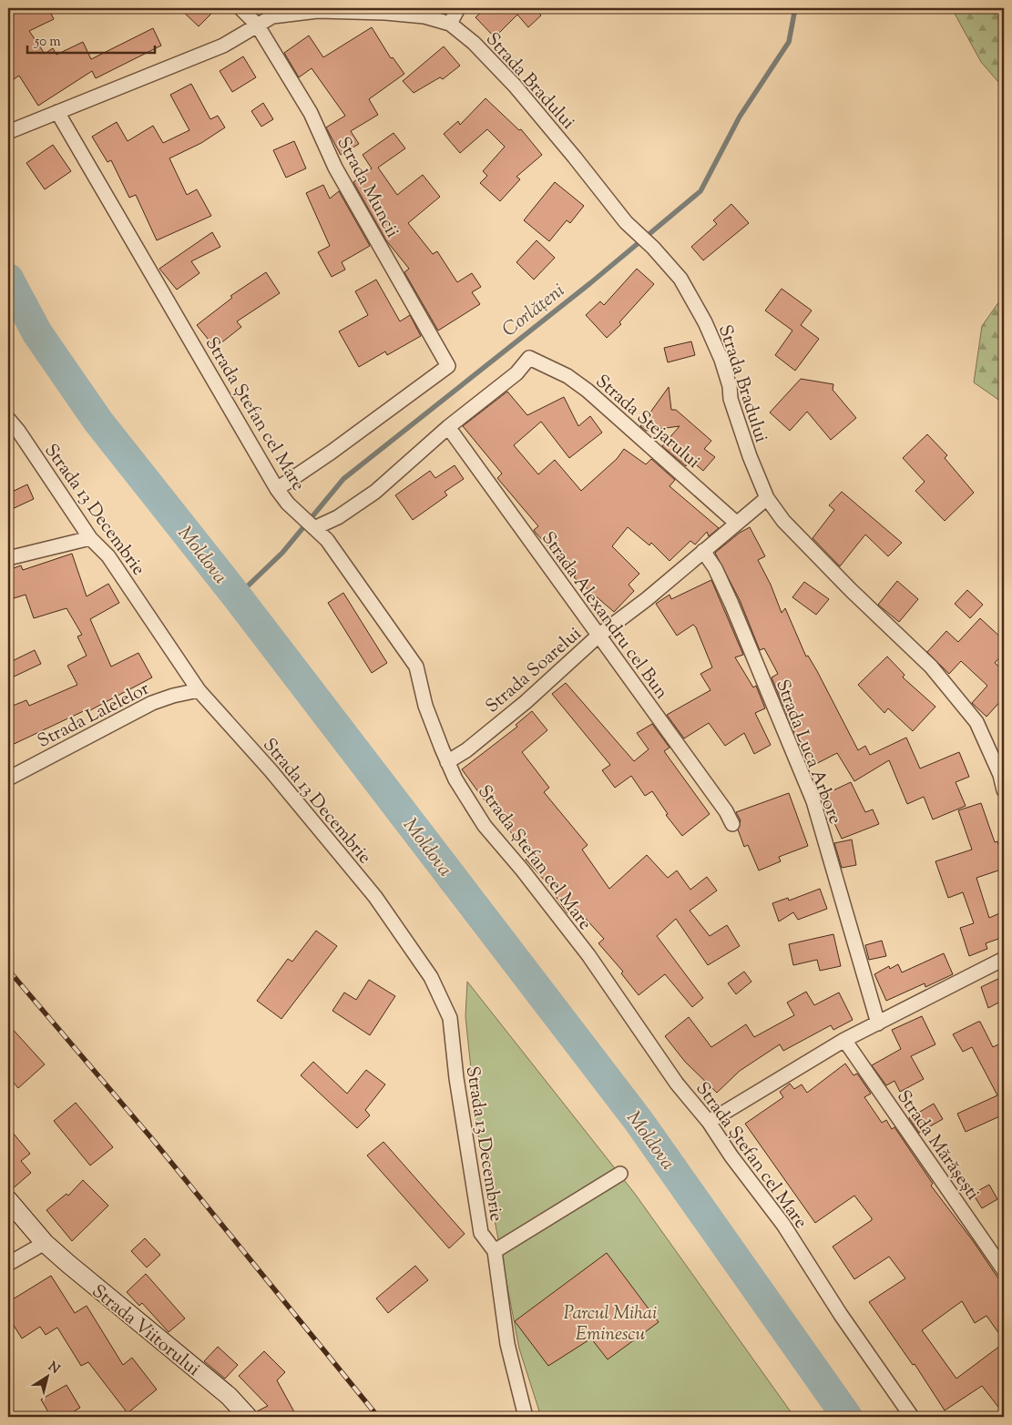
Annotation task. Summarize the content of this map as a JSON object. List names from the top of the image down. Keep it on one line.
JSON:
{"streets":{"street":["Strada Bradului","Strada Muncii","Strada Ștefan cel Mare","Strada Stejarului","Strada 13 Decembrie","Strada Alexandru cel Bun","Strada Soarelui","Strada Lalelelor","Strada Luca Arbore","Strada Mărășești","Strada Viitorului"]},"crossings":[["Strada Bradului","Strada Muncii"],["Strada Bradului","Strada Ștefan cel Mare"],["Strada Bradului","Strada Soarelui"],["Strada Muncii","Strada Ștefan cel Mare"],["Strada Ștefan cel Mare","Strada Soarelui"],["Strada Stejarului","Strada Alexandru cel Bun"],["Strada Stejarului","Strada Soarelui"],["Strada 13 Decembrie","Strada Lalelelor"],["Strada Alexandru cel Bun","Strada Soarelui"],["Strada Soarelui","Strada Luca Arbore"]],"water":["Corlățeni","Moldova"],"parks":["Parcul Mihai Eminescu"],"scale_bar":"50 m","north":"top right"}
